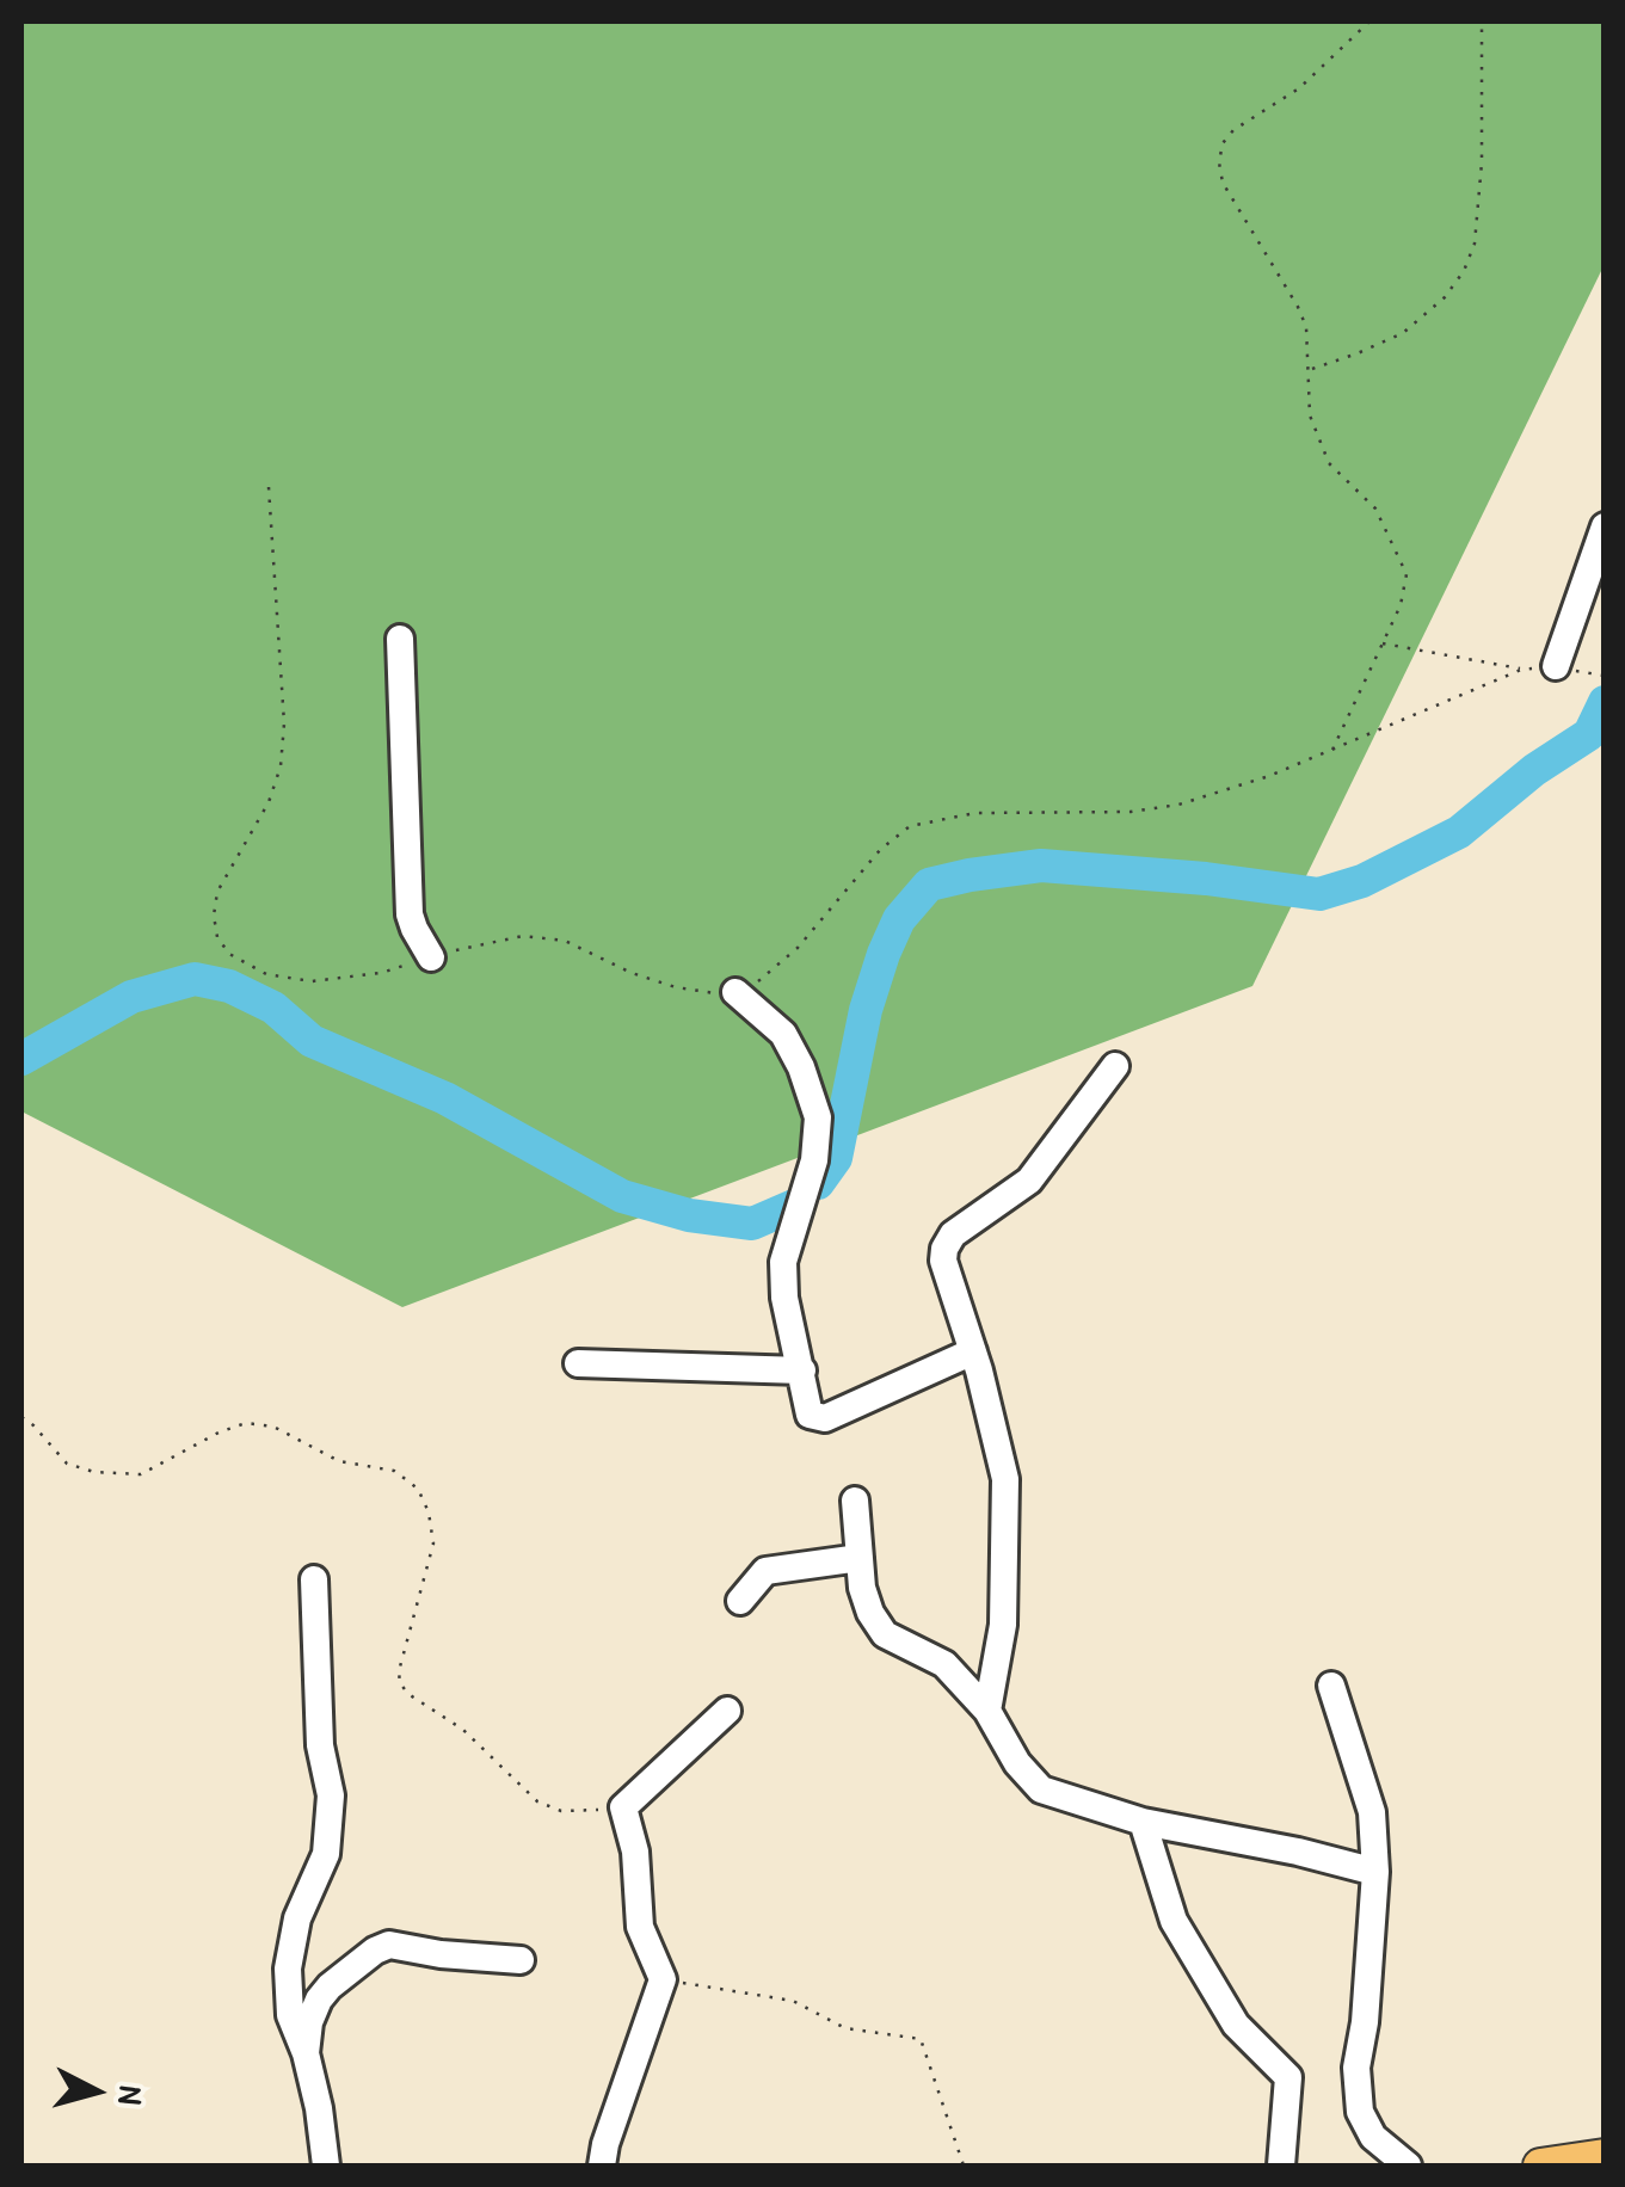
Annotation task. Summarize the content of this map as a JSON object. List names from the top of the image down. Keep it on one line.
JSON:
{"north":"right"}
